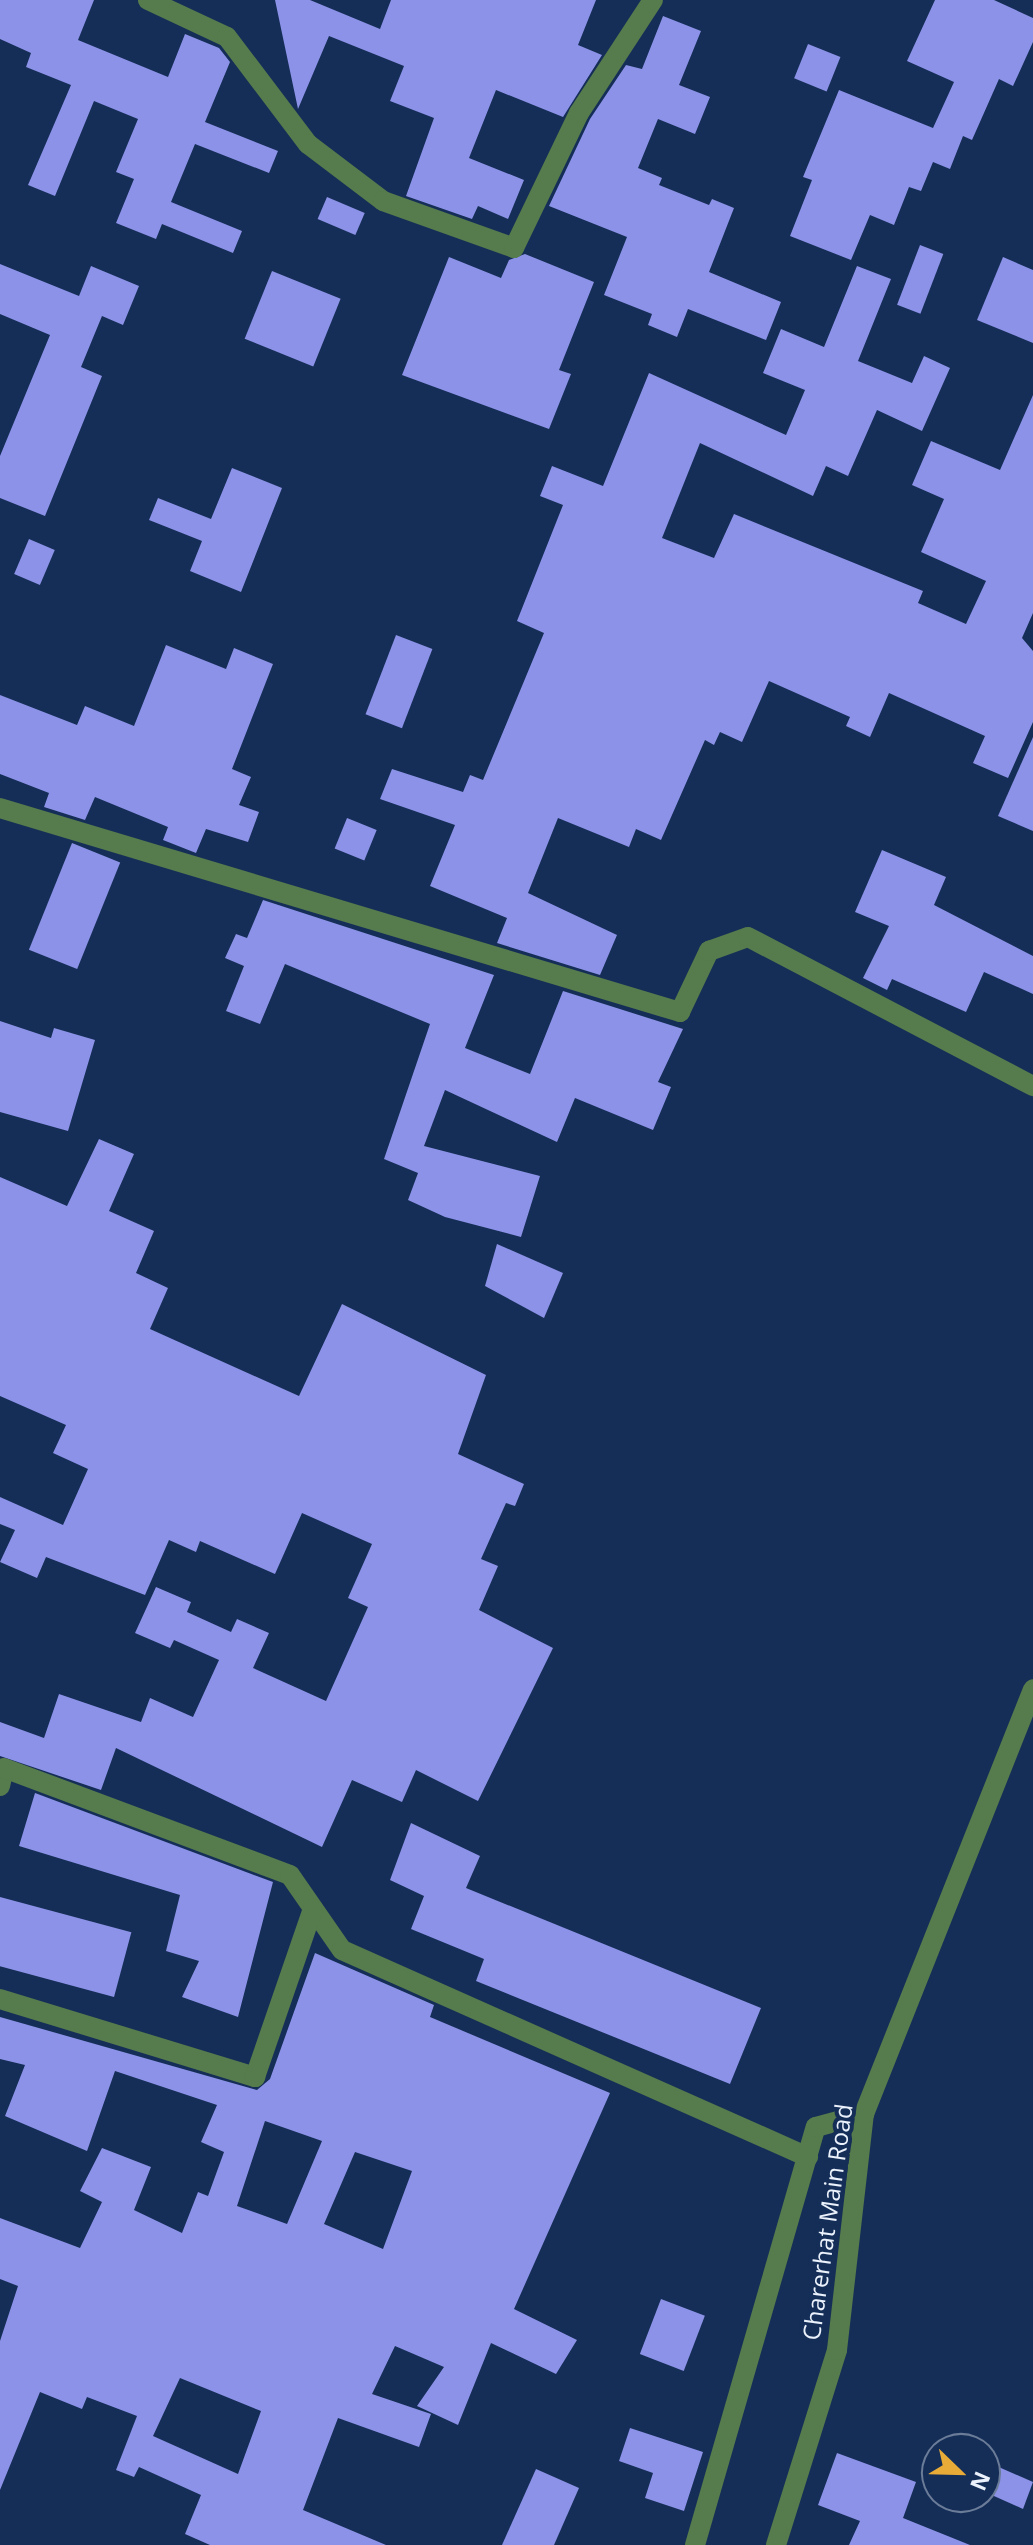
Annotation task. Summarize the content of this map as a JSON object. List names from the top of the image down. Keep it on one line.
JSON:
{"streets":{"street":["Charerhat Main Road"]},"north":"bottom right"}
